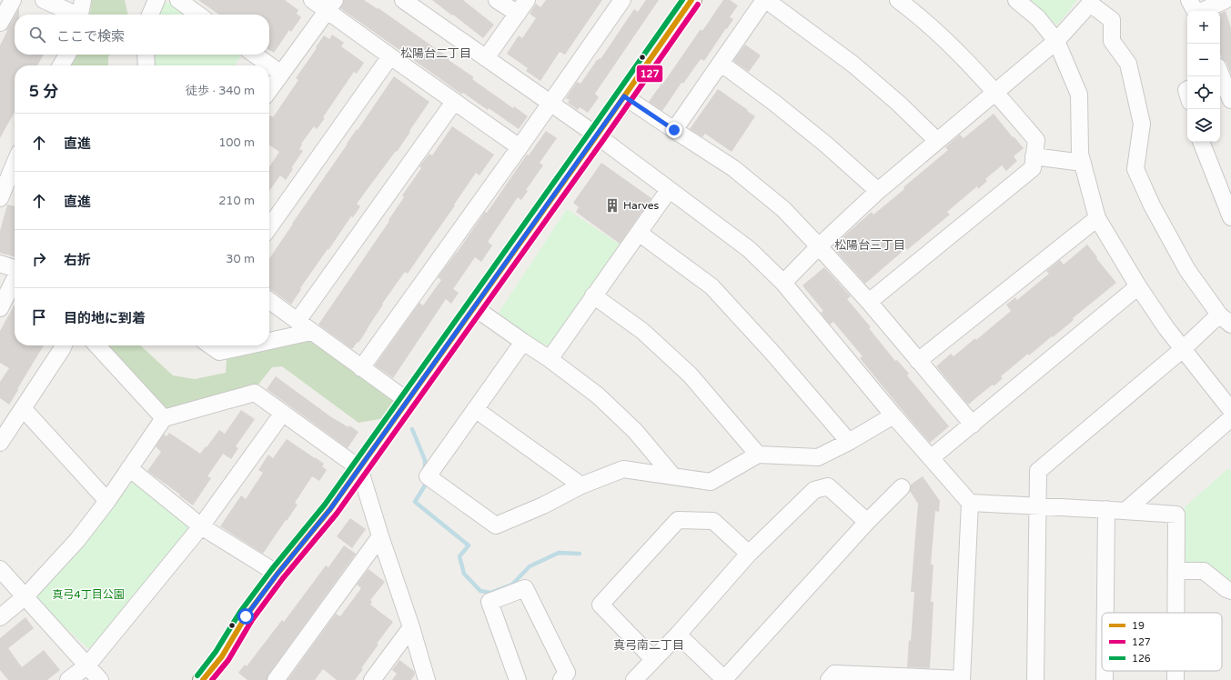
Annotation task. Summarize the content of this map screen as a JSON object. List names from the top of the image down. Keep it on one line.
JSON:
{"districts":["松陽台二丁目","松陽台三丁目","真弓南二丁目"],"parks":["真弓4丁目公園"],"places":{"building":["Harves"]},"lines":["transit line 19","transit line 126","transit line 127"],"legend":["19","127","126"],"page":{"map_buttons":["+","−"],"search":"ここで検索","heading":["5 分","徒歩 · 340 m"],"list":[["直進","100 m"],["直進","210 m"],["右折","30 m"],"目的地に到着"]}}
